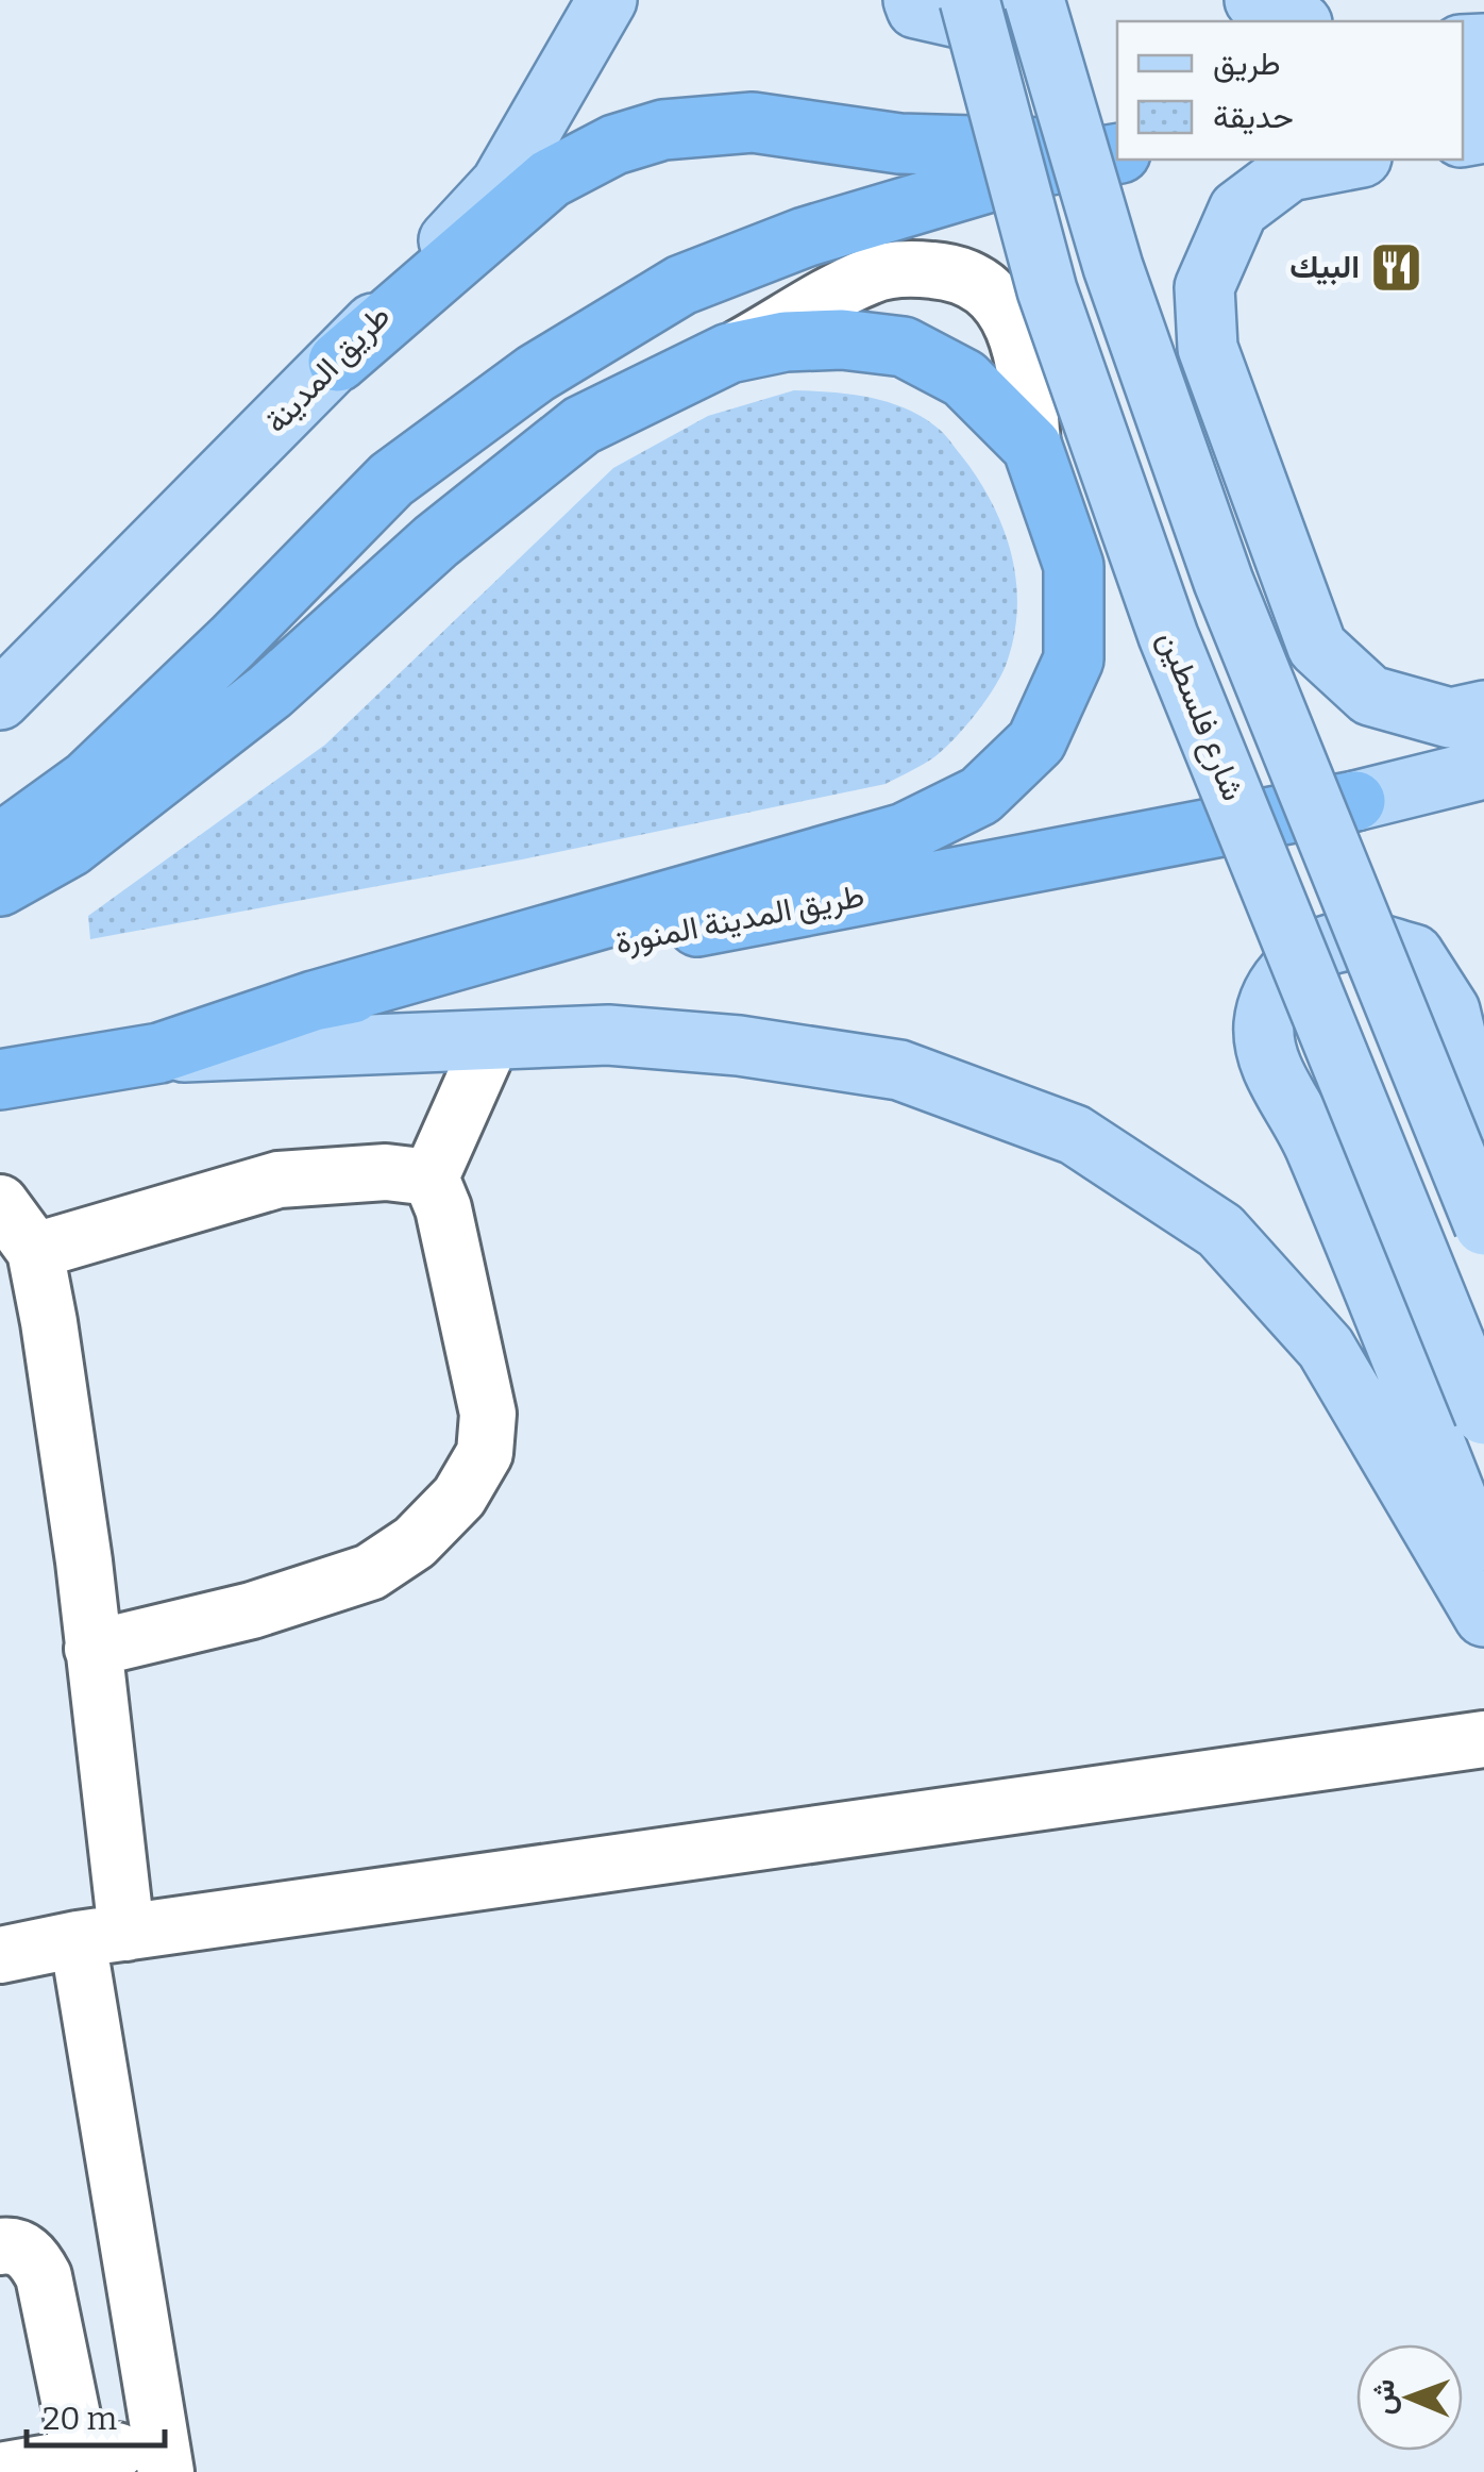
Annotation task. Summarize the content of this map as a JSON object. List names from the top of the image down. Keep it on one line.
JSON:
{"streets":{"highway":["طريق المدينة المنورة"],"main road":["طريق المدينة","شارع فلسطين"]},"places":{"restaurant":["البيك"]},"legend":["طريق","حديقة"],"scale_bar":"20 m","north":"left"}
